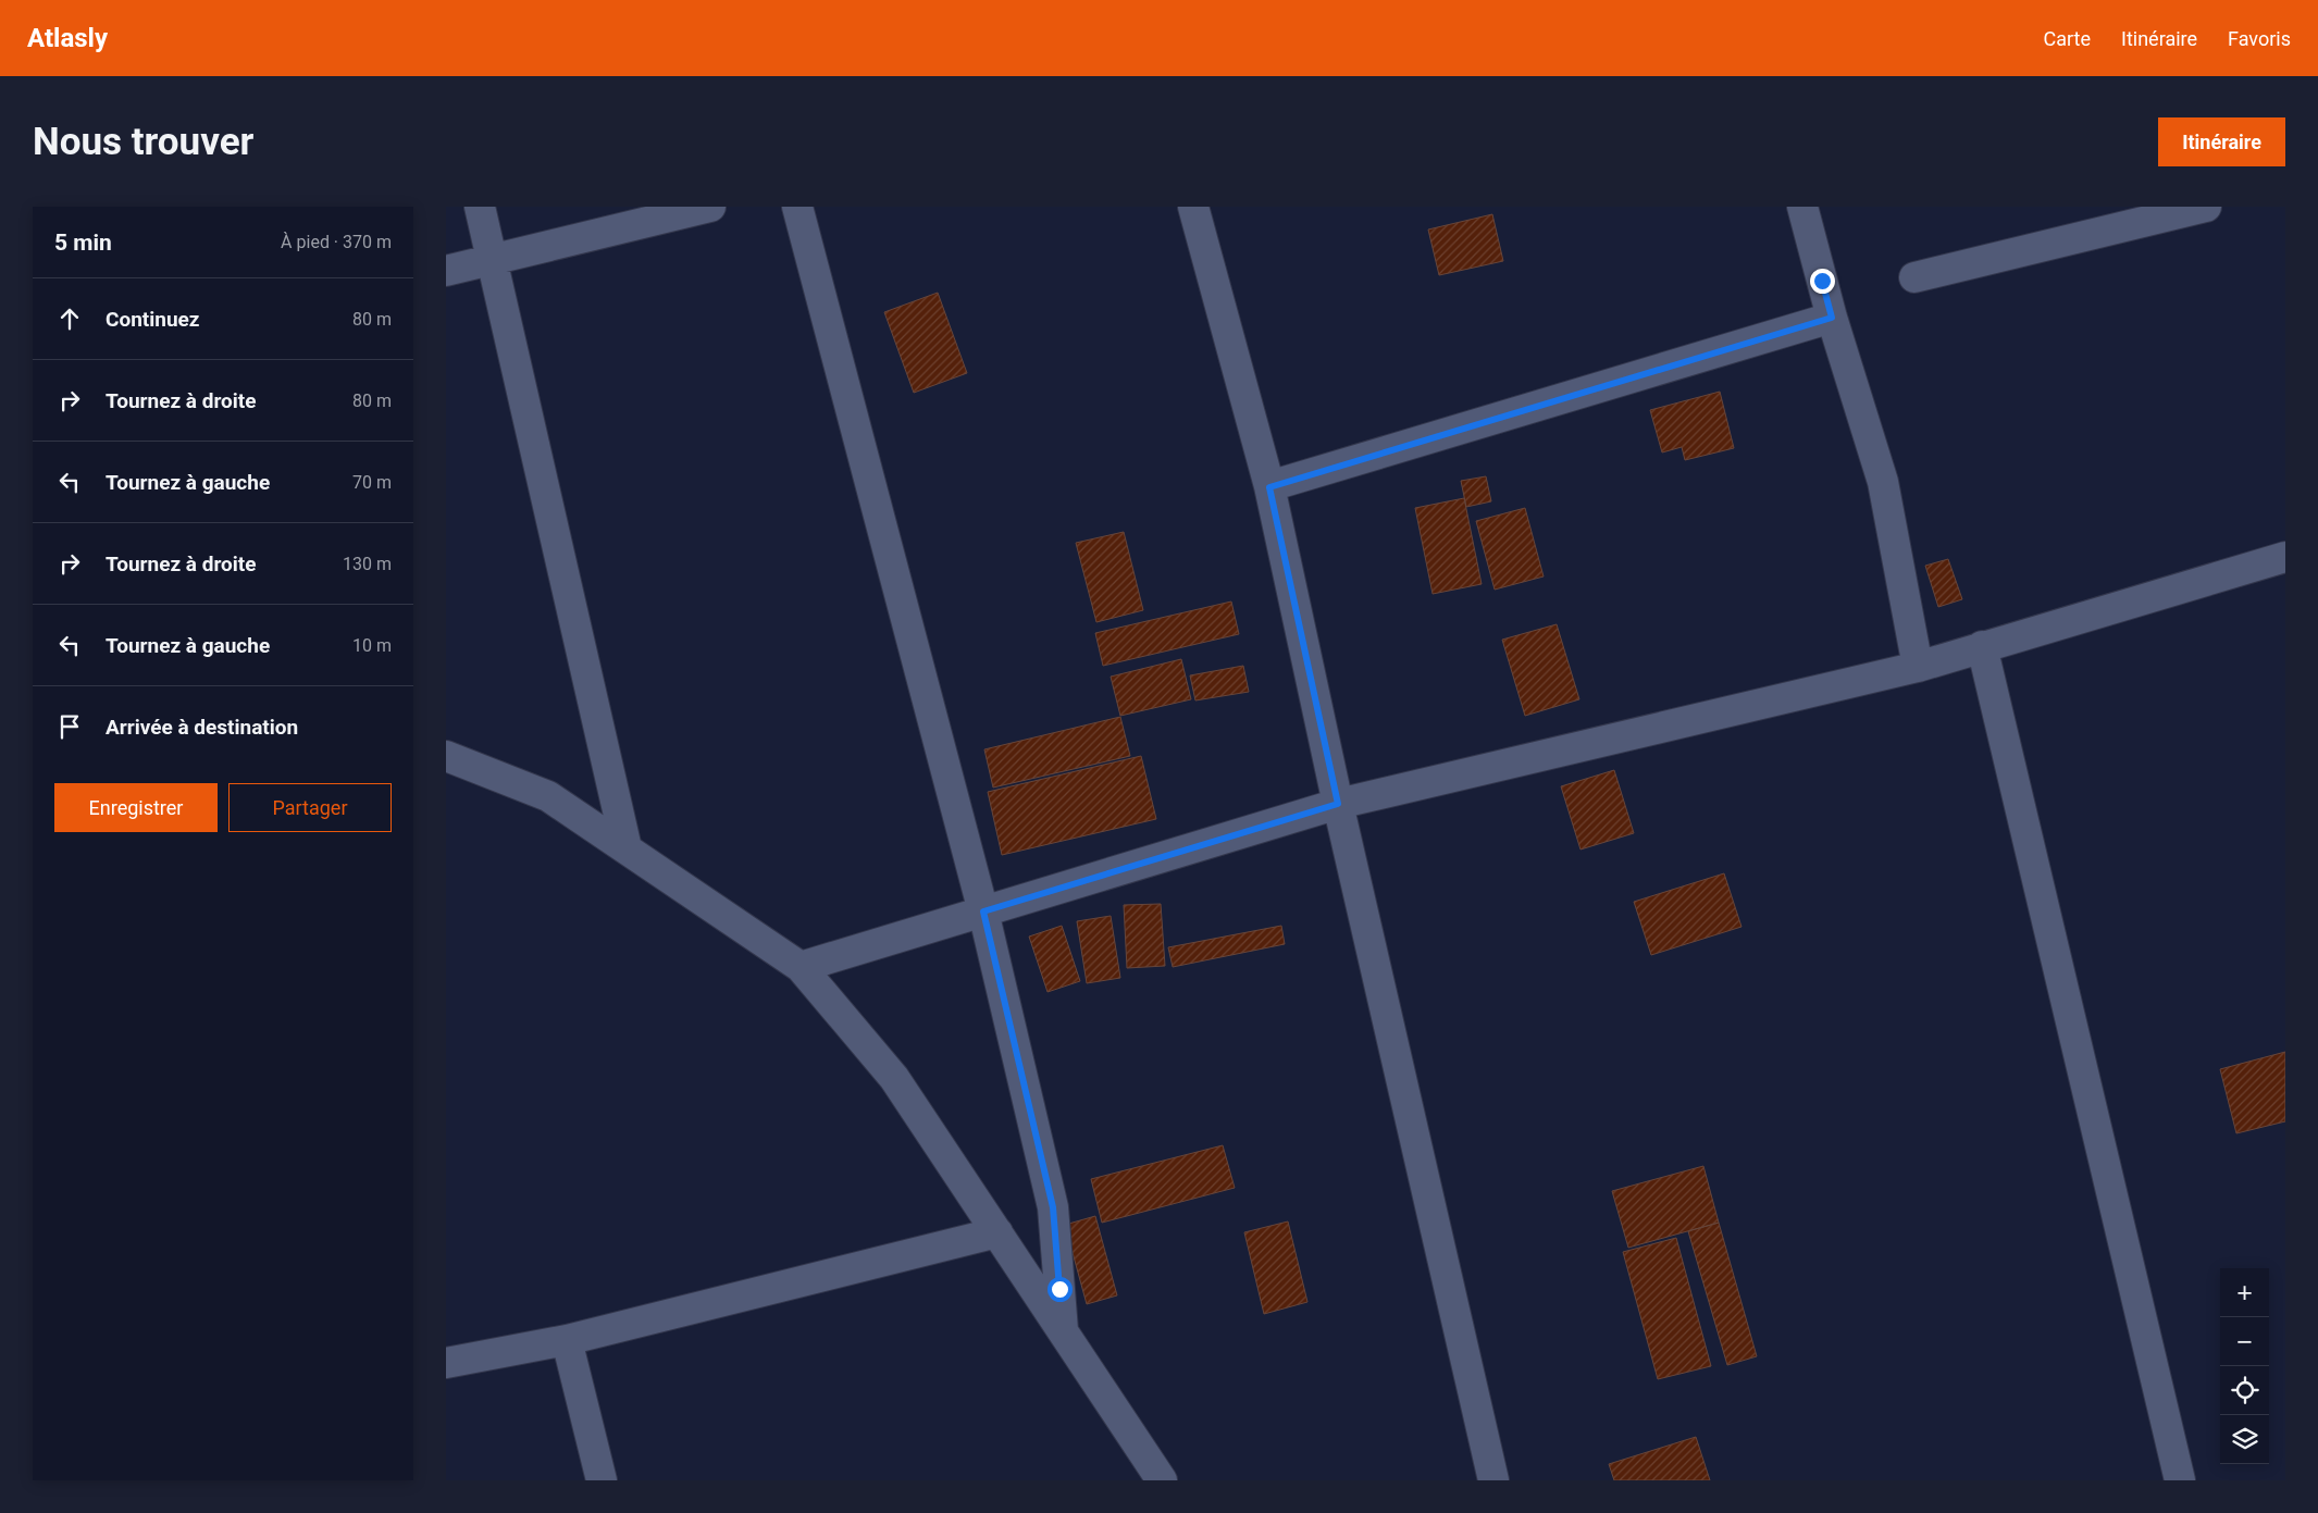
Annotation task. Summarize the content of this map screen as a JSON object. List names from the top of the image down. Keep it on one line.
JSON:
{"page":{"header":"Atlasly","nav":["Carte","Itinéraire","Favoris"],"buttons":["Itinéraire",["Enregistrer","Partager"]],"title":"Nous trouver","heading":["5 min","À pied · 370 m"],"list":[["Continuez","80 m"],["Tournez à droite","80 m"],["Tournez à gauche","70 m"],["Tournez à droite","130 m"],["Tournez à gauche","10 m"],"Arrivée à destination"],"map_buttons":["+","−"]}}
